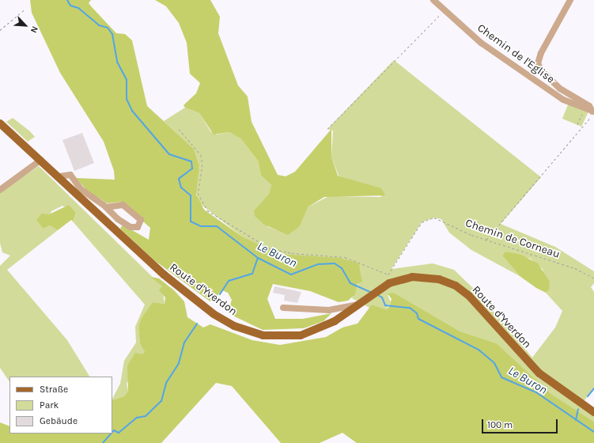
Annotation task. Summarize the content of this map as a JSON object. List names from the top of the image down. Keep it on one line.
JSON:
{"streets":{"main road":["Route d'Yverdon"],"lane":["Chemin de l'Eglise"],"path":["Chemin de Corneau"]},"crossings":[["Chemin de Corneau","Route d'Yverdon"]],"water":["Le Buron"],"legend":["Straße","Park","Gebäude"],"scale_bar":"100 m","north":"bottom right"}
